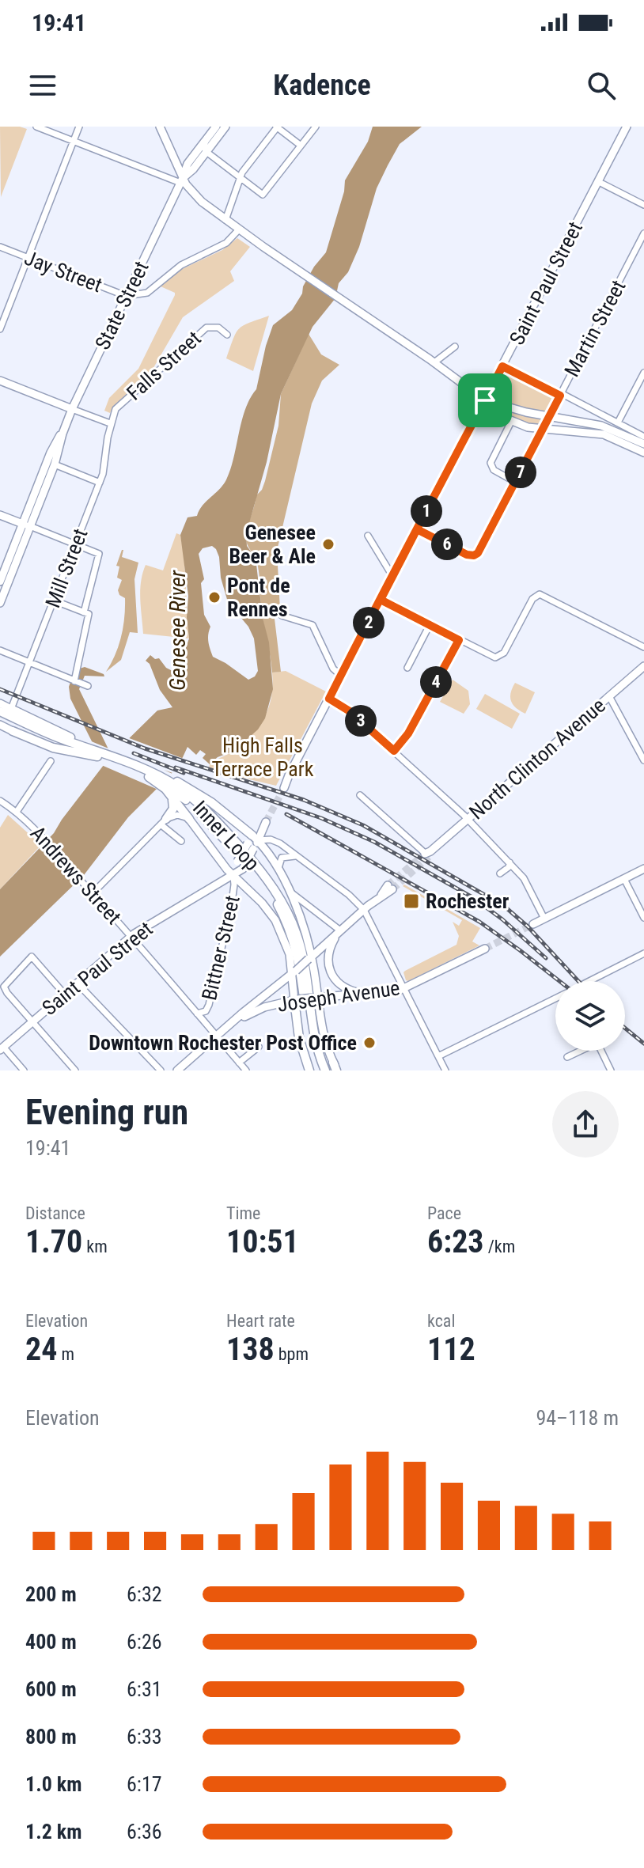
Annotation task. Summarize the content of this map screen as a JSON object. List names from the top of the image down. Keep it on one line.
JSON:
{"streets":{"highway":["Inner Loop"],"main road":["Saint Paul Street","State Street","North Clinton Avenue","Joseph Avenue"],"street":["Jay Street","Martin Street","Falls Street","Mill Street","Andrews Street","Bittner Street"]},"crossings":[["Jay Street","State Street"],["Saint Paul Street","Martin Street"],["Saint Paul Street","Andrews Street"],["Saint Paul Street","Bittner Street"],["Falls Street","Mill Street"],["Andrews Street","Bittner Street"]],"water":["Genesee River"],"parks":["High Falls Terrace Park"],"places":{"other":["Genesee Beer & Ale","Pont de Rennes","Downtown Rochester Post Office"],"transit":["Rochester"]},"page":{"status":"19:41","header":"Kadence","pins":["7","1","6","2","4","3"],"heading":["Evening run","19:41"],"stats":[["Distance","1.70 km"],["Time","10:51"],["Pace","6:23 /km"],["Elevation","24 m"],["Heart rate","138 bpm"],["kcal","112"]],"chart":["Elevation","94–118 m"],"list":[{"name":"200 m","note":"6:32"},{"name":"400 m","note":"6:26"},{"name":"600 m","note":"6:31"},{"name":"800 m","note":"6:33"},{"name":"1.0 km","note":"6:17"},{"name":"1.2 km","note":"6:36"}]}}
